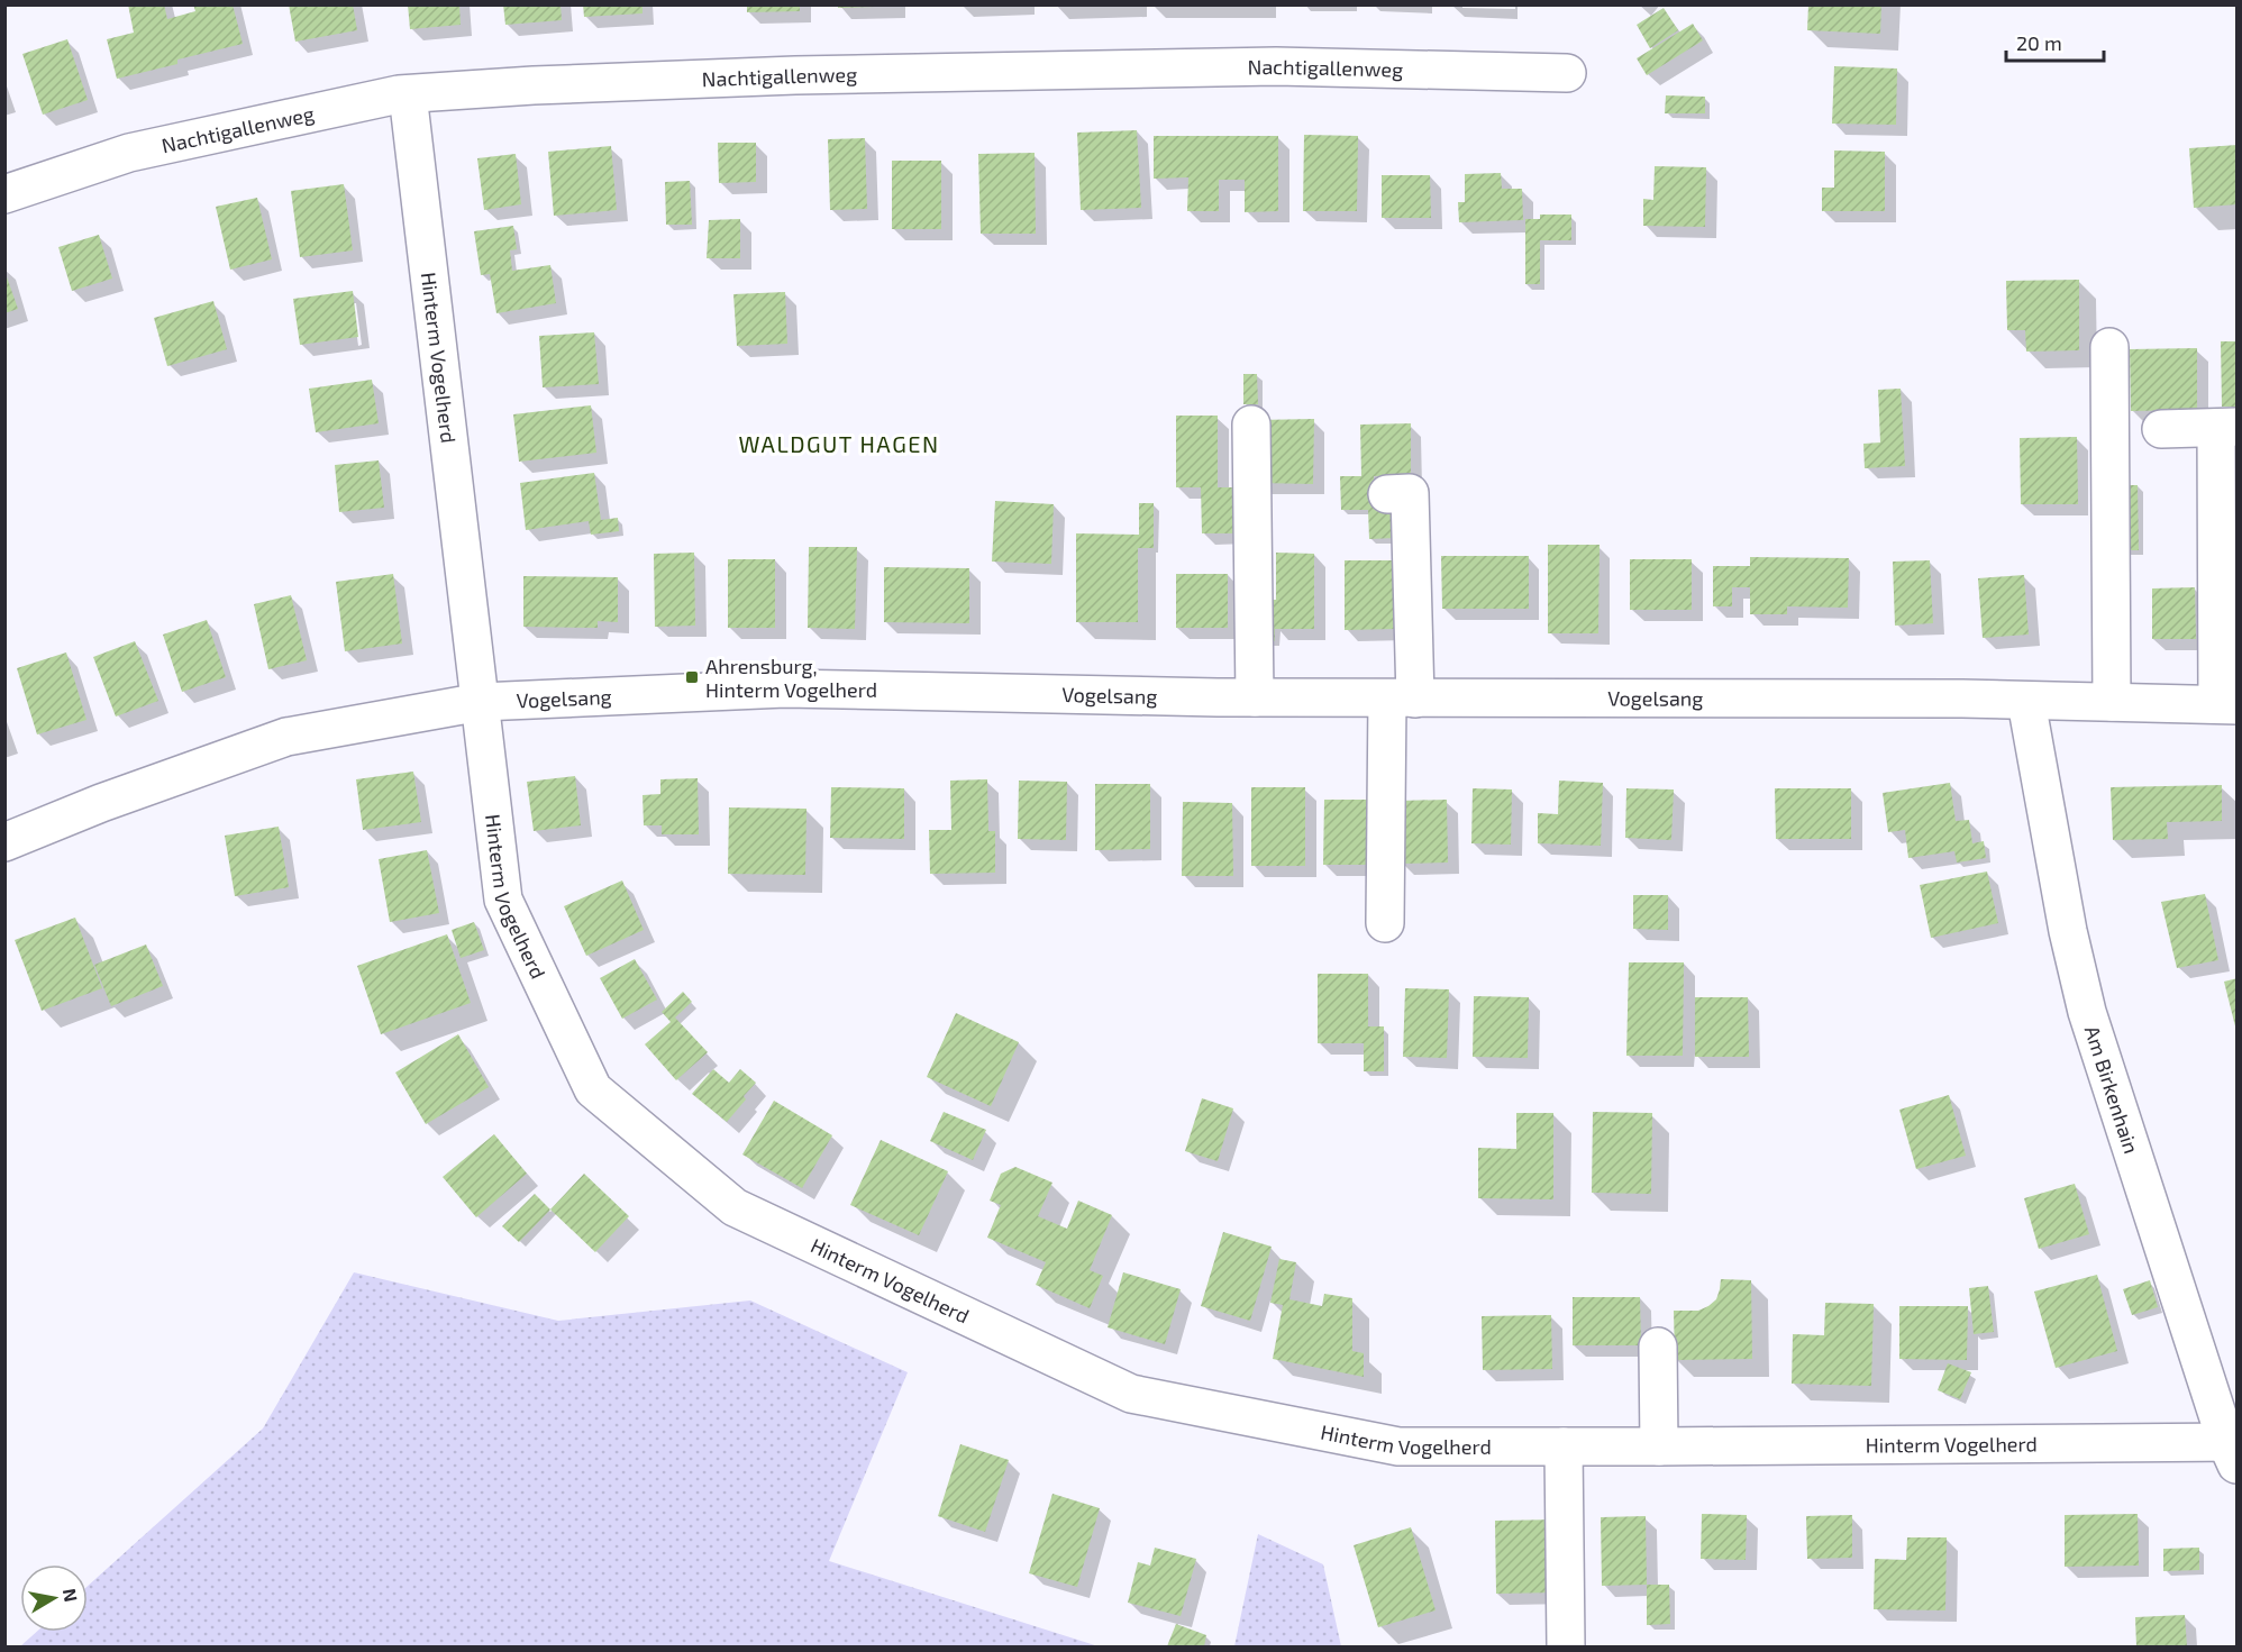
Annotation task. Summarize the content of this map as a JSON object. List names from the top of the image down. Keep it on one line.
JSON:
{"streets":{"street":["Nachtigallenweg","Hinterm Vogelherd","Vogelsang","Am Birkenhain"]},"crossings":[["Nachtigallenweg","Hinterm Vogelherd"],["Hinterm Vogelherd","Vogelsang"],["Hinterm Vogelherd","Am Birkenhain"],["Vogelsang","Am Birkenhain"]],"districts":["WALDGUT HAGEN"],"places":{"transit":["Ahrensburg, Hinterm Vogelherd"]},"scale_bar":"20 m","north":"right"}
